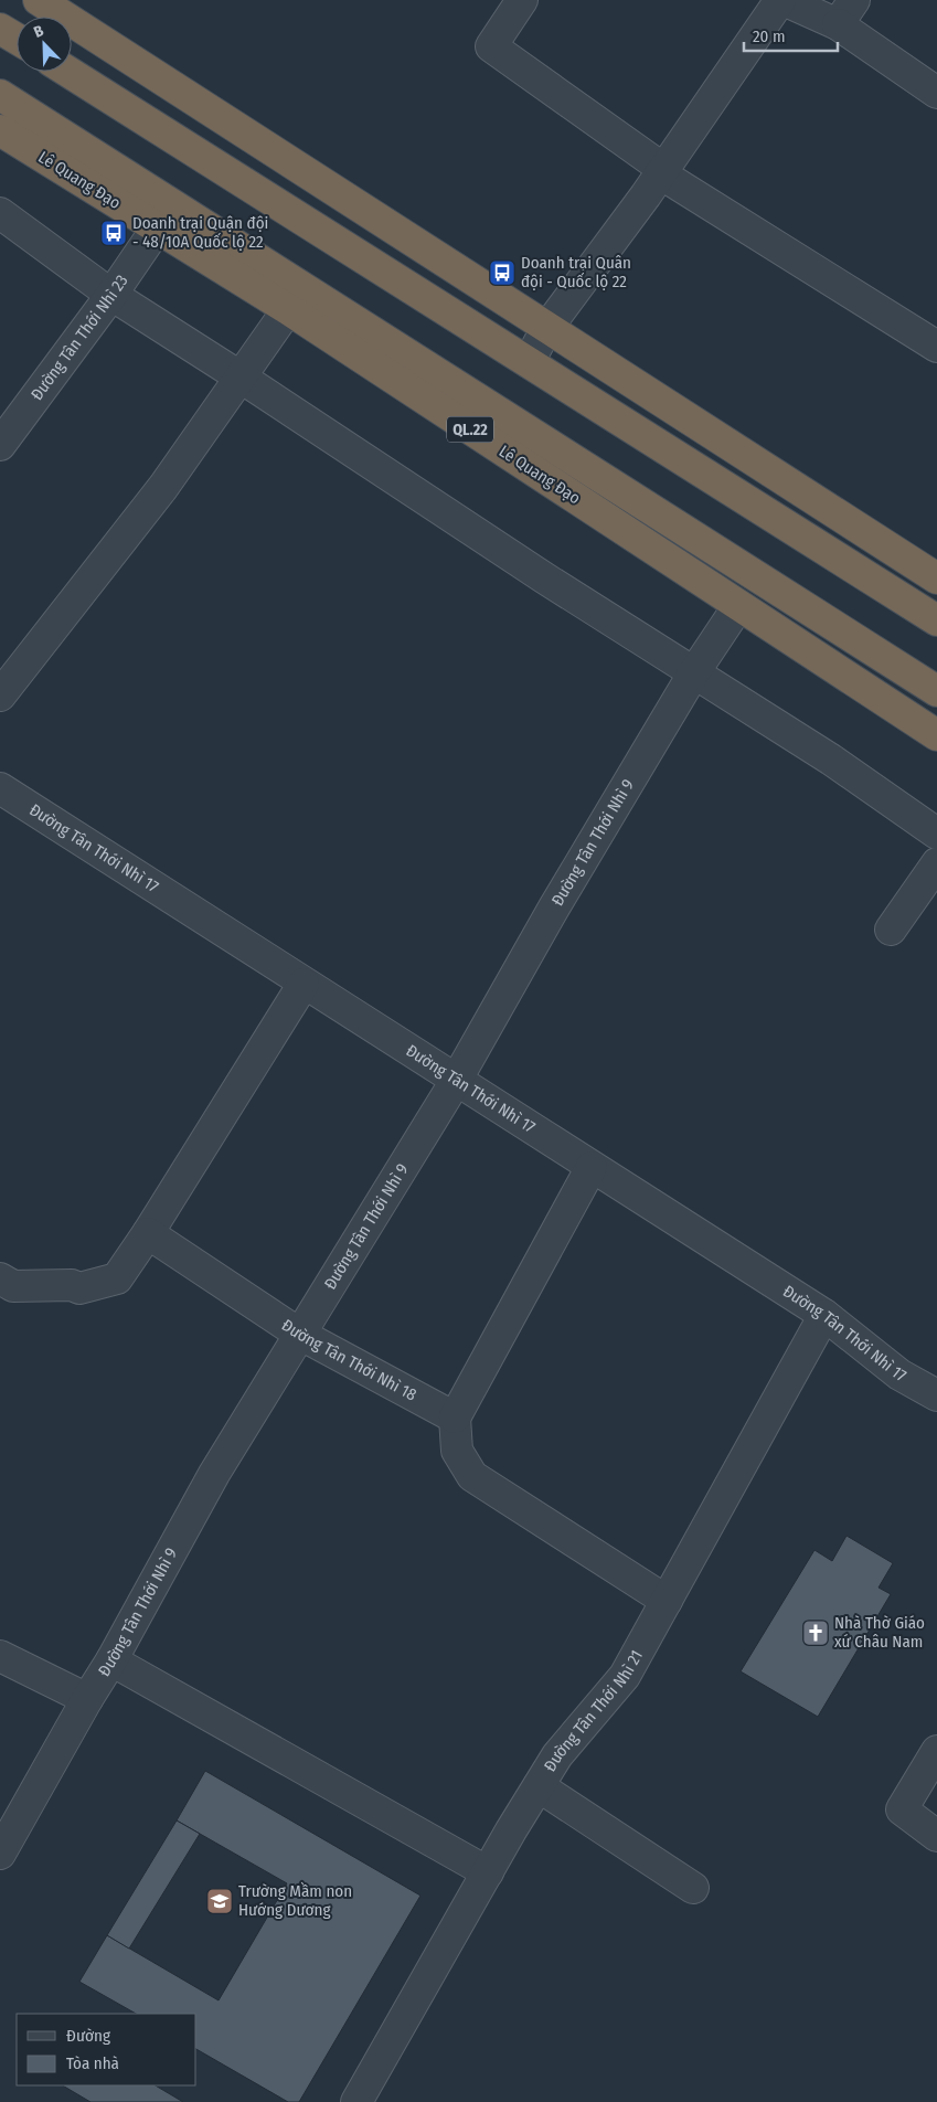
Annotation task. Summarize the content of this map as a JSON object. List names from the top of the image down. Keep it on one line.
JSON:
{"streets":{"highway":["Lê Quang Đạo","QL.22"],"street":["Đường Tân Thới Nhì 23","Đường Tân Thới Nhì 9","Đường Tân Thới Nhì 17","Đường Tân Thới Nhì 18","Đường Tân Thới Nhì 21"]},"crossings":[["Lê Quang Đạo","Đường Tân Thới Nhì 23"],["Lê Quang Đạo","Đường Tân Thới Nhì 9"],["Đường Tân Thới Nhì 9","Đường Tân Thới Nhì 17"],["Đường Tân Thới Nhì 9","Đường Tân Thới Nhì 18"],["Đường Tân Thới Nhì 17","Đường Tân Thới Nhì 21"]],"places":{"bus stop":["Doanh trại Quận đội - 48/10A Quốc lộ 22","Doanh trại Quân đội - Quốc lộ 22"],"church":["Nhà Thờ Giáo xứ Châu Nam"],"school or university":["Trường Mầm non Hướng Dương"]},"legend":["Đường","Tòa nhà"],"scale_bar":"20 m","north":"top left"}
